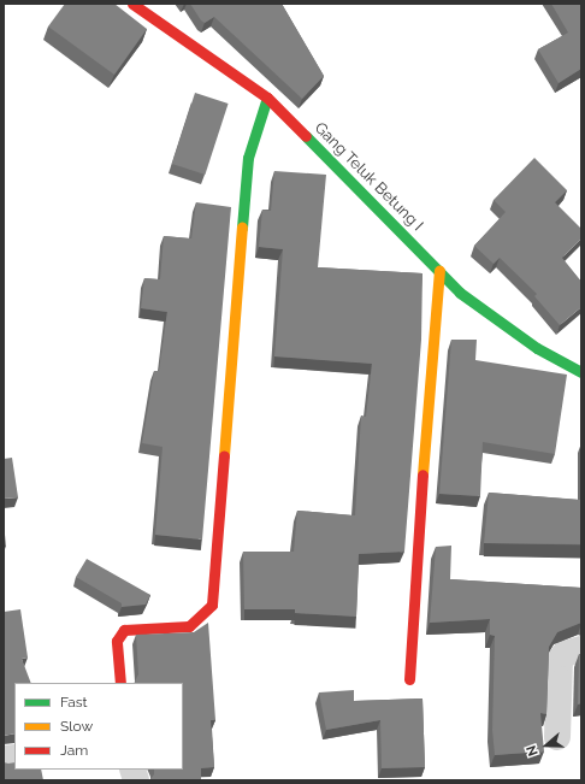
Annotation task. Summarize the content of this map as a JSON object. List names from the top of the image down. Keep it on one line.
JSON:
{"streets":{"street":["Gang Teluk Betung I"]},"legend":["Fast","Slow","Jam"],"north":"left"}
